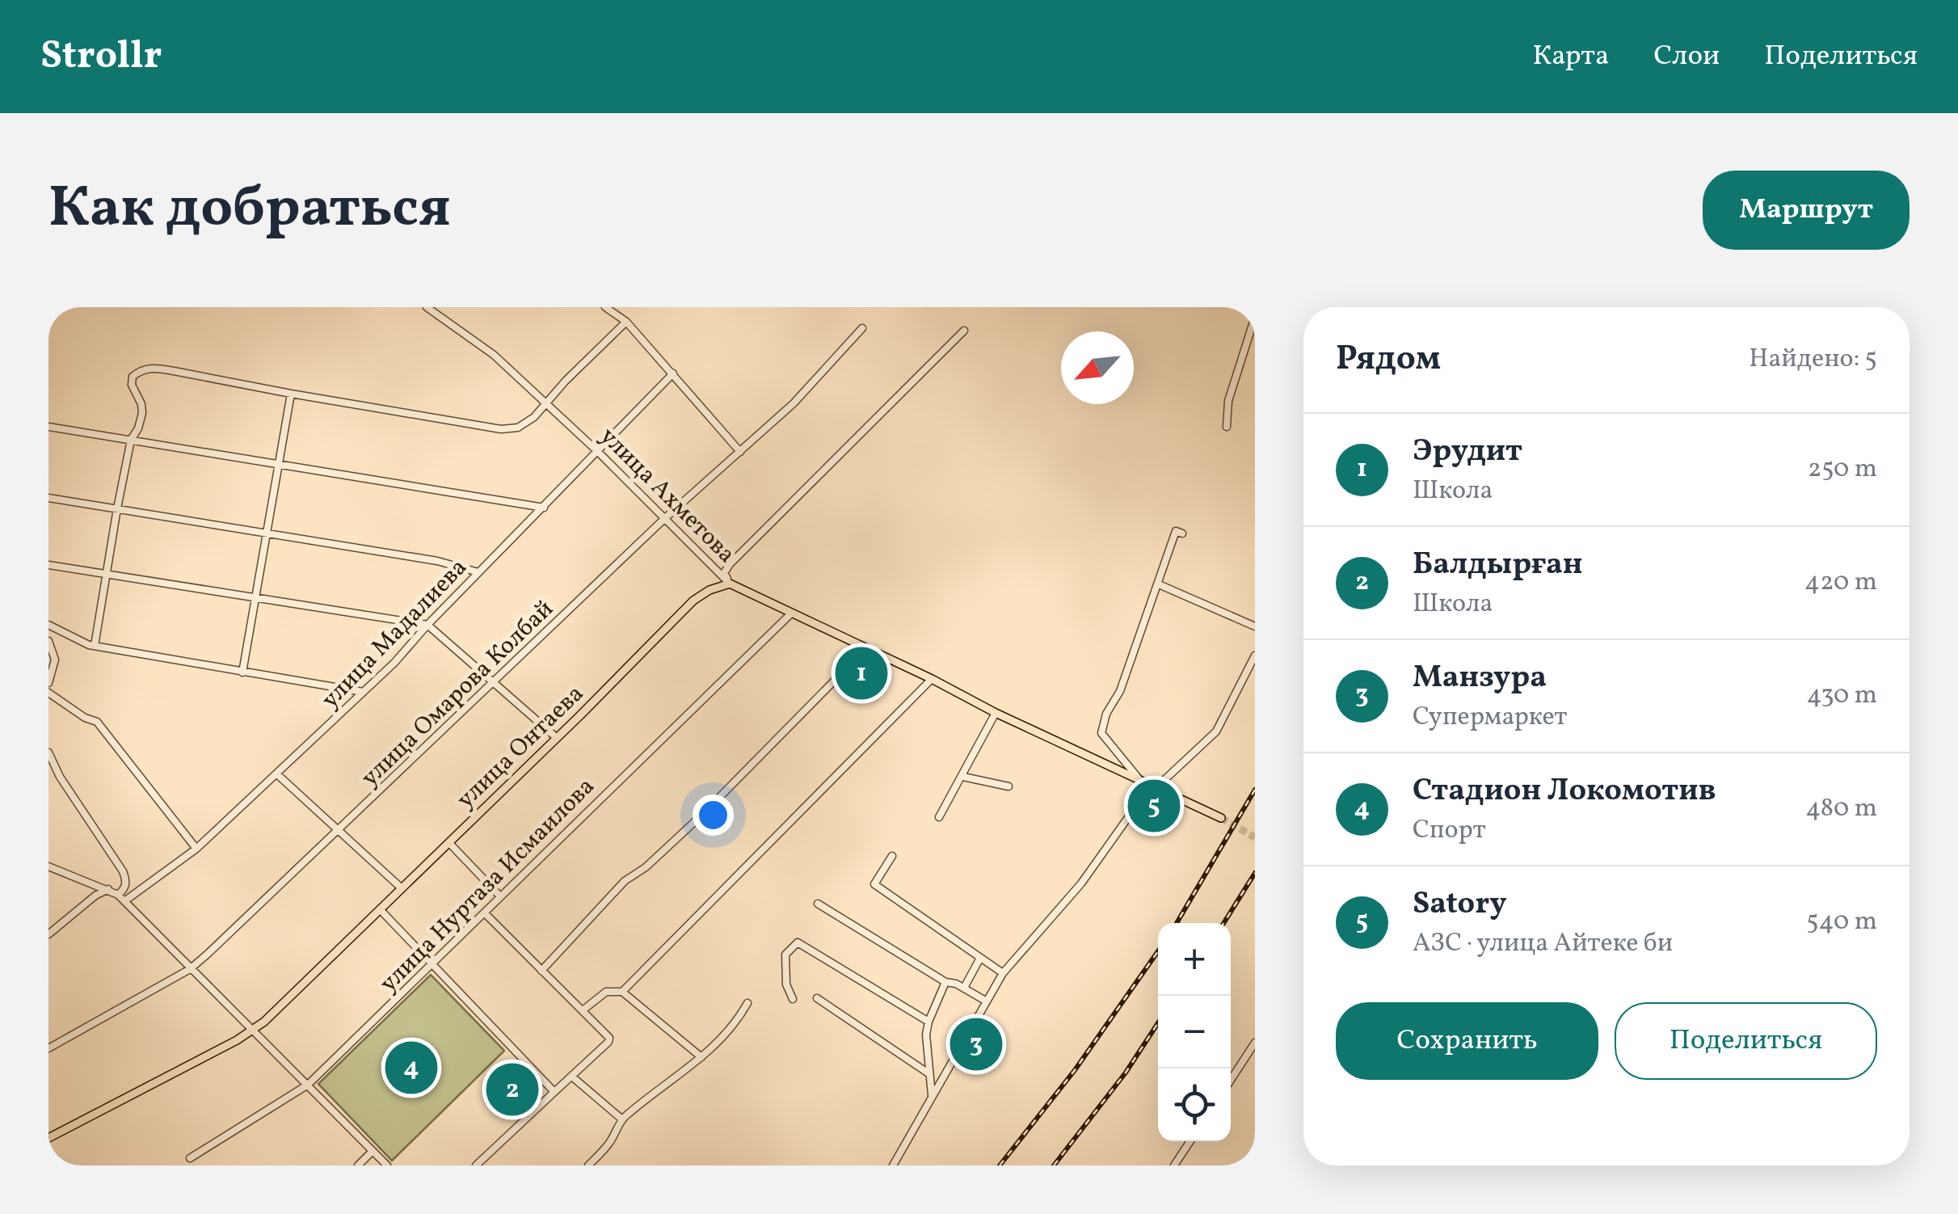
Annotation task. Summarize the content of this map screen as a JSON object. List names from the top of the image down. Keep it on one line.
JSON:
{"streets":{"main road":["улица Ахметова","улица Онтаева"],"street":["улица Мадалиева","улица Омарова Колбай","улица Нуртаза Исмаилова"]},"crossings":[["улица Ахметова","улица Мадалиева"],["улица Ахметова","улица Омарова Колбай"],["улица Ахметова","улица Онтаева"],["улица Ахметова","улица Нуртаза Исмаилова"]],"north":"bottom left","page":{"header":"Strollr","nav":["Карта","Слои","Поделиться"],"title":"Как добраться","buttons":["Маршрут",["Сохранить","Поделиться"]],"heading":["Рядом","Найдено: 5"],"list":[{"mark":"1","name":"Эрудит","note":"Школа","value":"250 m"},{"mark":"2","name":"Балдырған","note":"Школа","value":"420 m"},{"mark":"3","name":"Манзура","note":"Супермаркет","value":"430 m"},{"mark":"4","name":"Стадион Локомотив","note":"Спорт","value":"480 m"},{"mark":"5","name":"Satory","note":"АЗС · улица Айтеке би","value":"540 m"}],"pins":["1","5","3","4","2"],"map_buttons":["+","−"]}}
